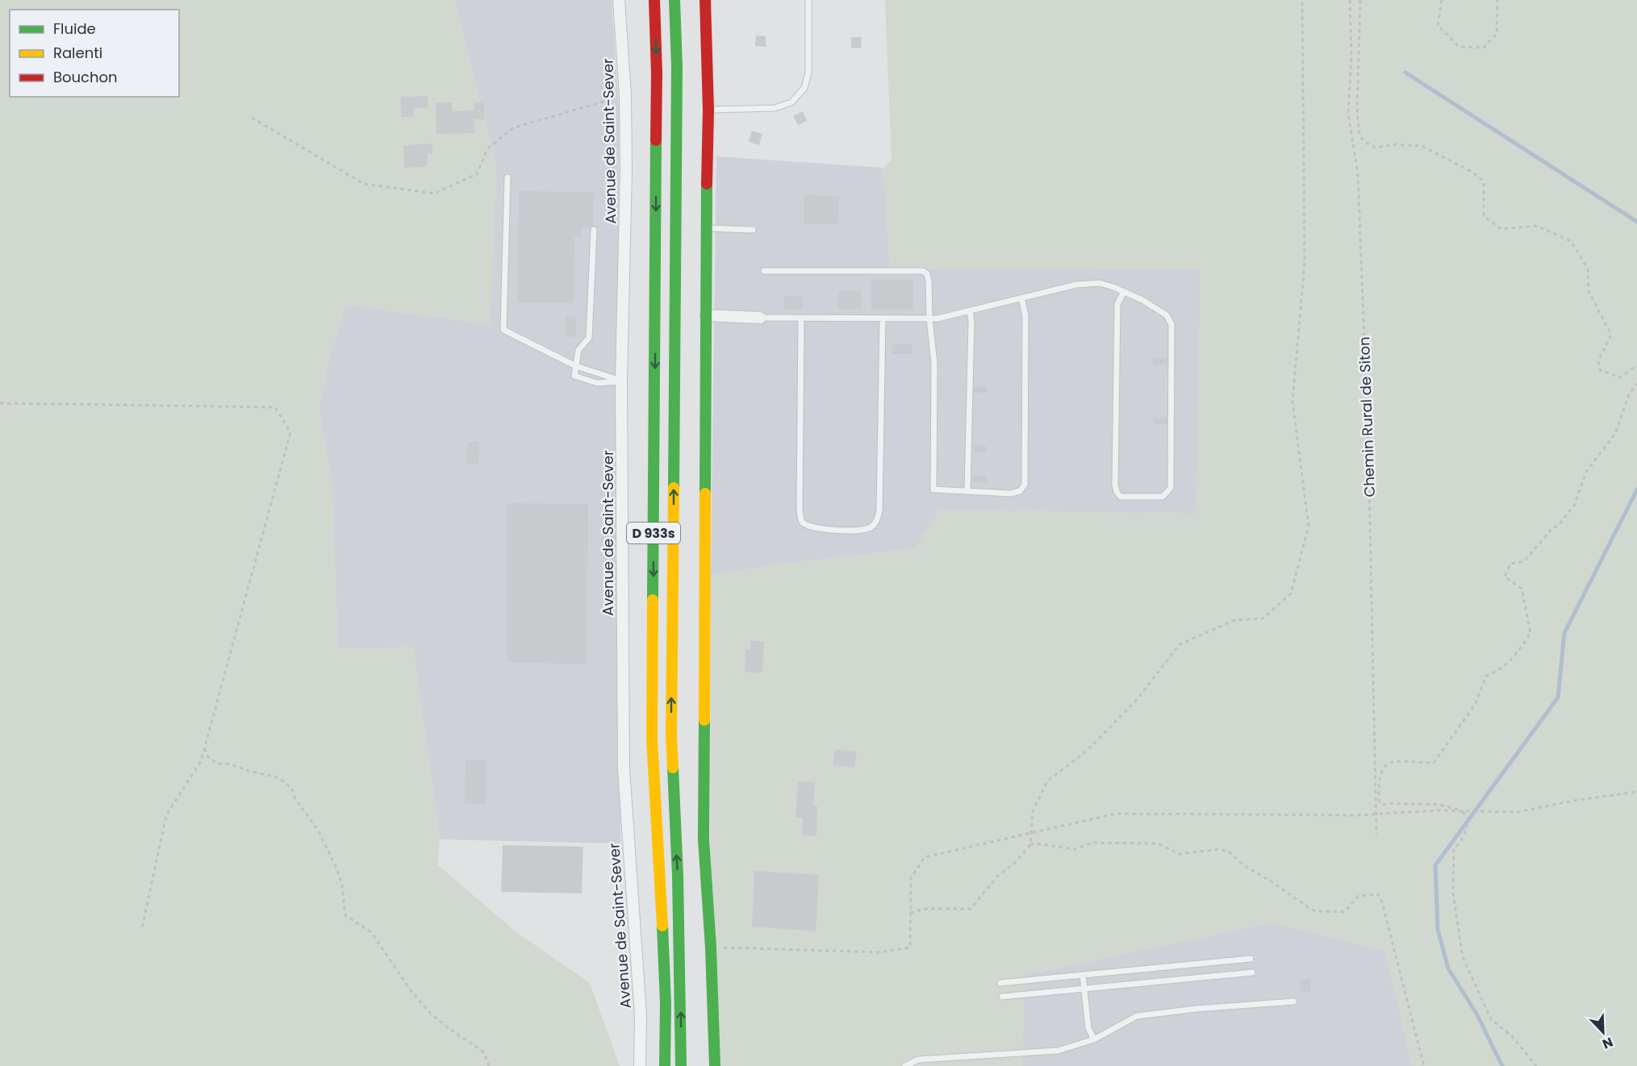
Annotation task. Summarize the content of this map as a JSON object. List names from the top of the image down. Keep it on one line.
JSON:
{"streets":{"main road":["D 933s"],"street":["Avenue de Saint-Sever"],"path":["Chemin Rural de Siton"]},"legend":["Fluide","Ralenti","Bouchon"],"north":"bottom right"}
